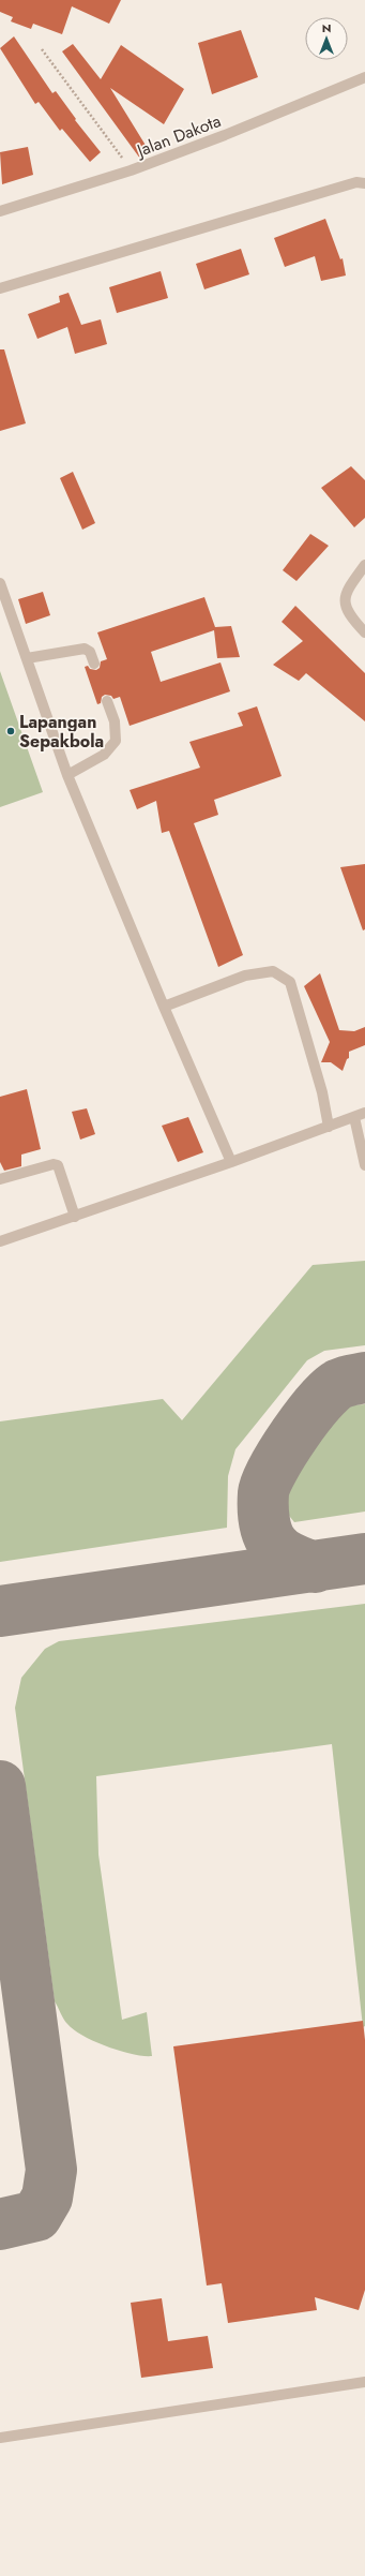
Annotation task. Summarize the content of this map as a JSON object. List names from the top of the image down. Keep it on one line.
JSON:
{"streets":{"street":["Jalan Dakota"]},"places":["Lapangan Sepakbola"],"north":"top"}
